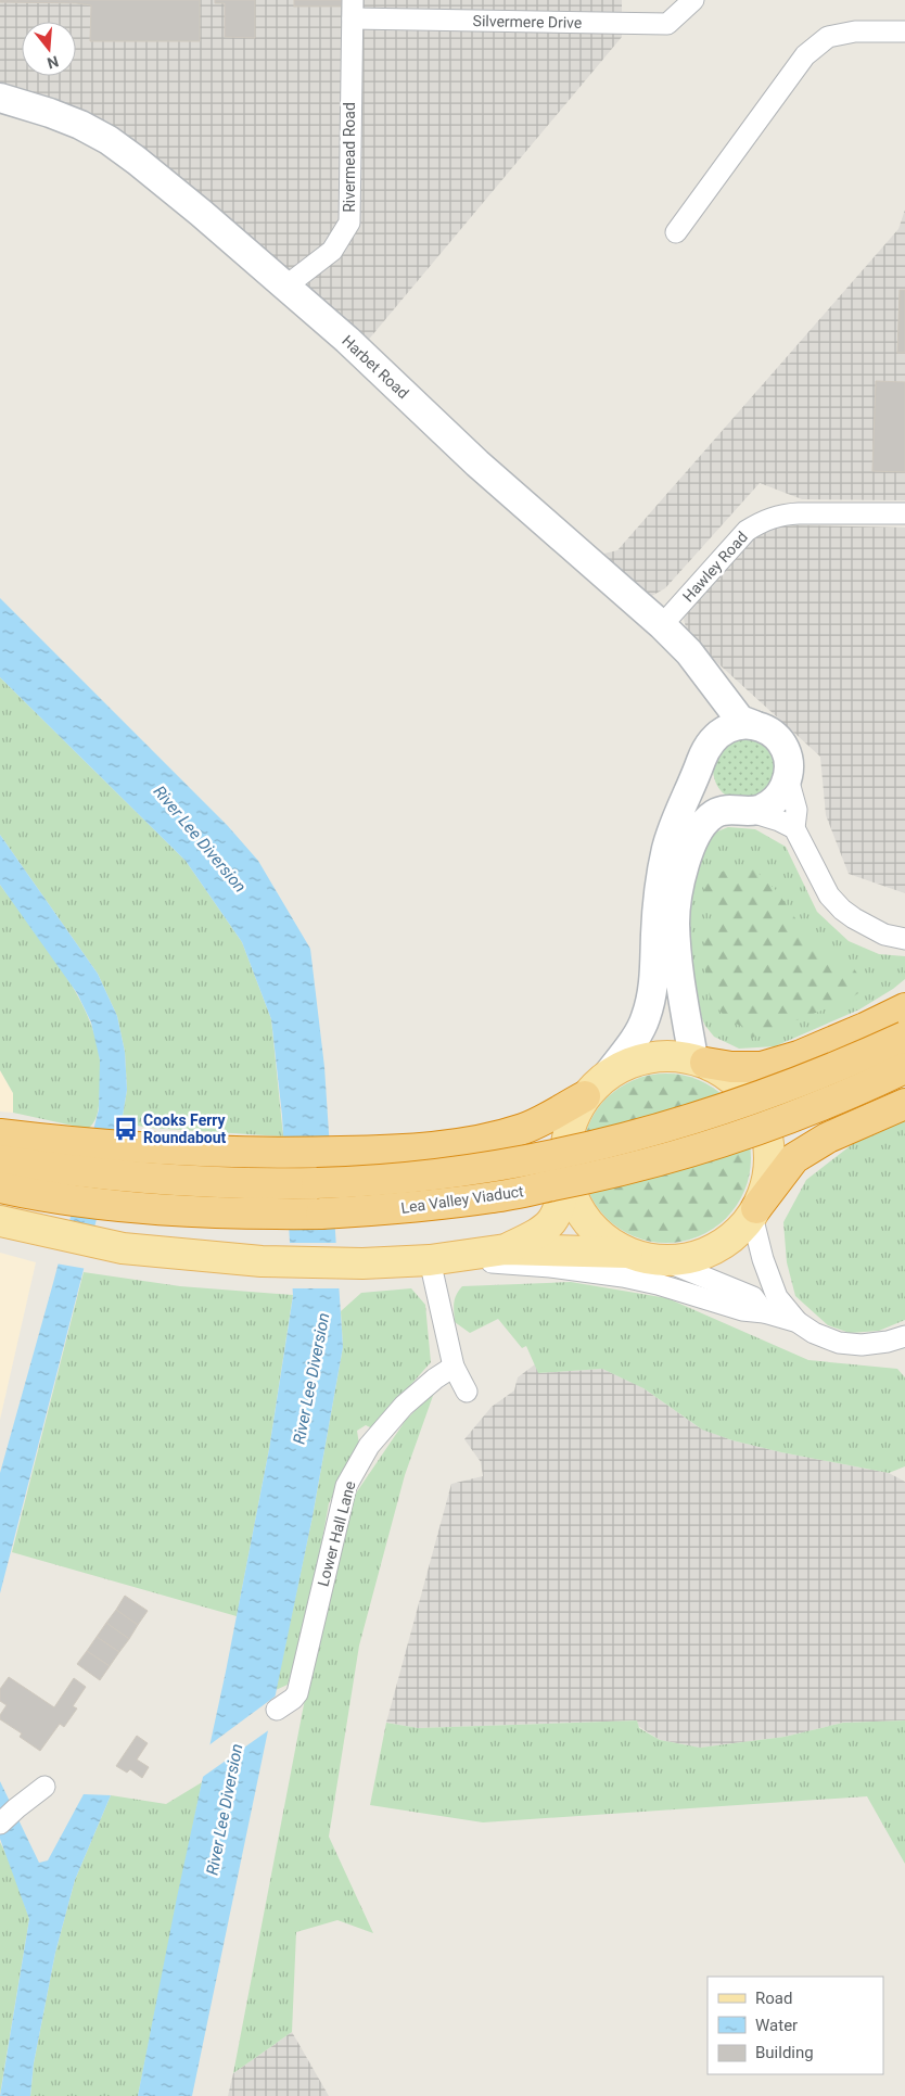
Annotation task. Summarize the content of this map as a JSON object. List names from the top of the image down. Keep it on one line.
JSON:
{"streets":{"highway":["Lea Valley Viaduct"],"street":["Silvermere Drive","Rivermead Road","Harbet Road","Hawley Road","Lower Hall Lane"]},"crossings":[["Silvermere Drive","Rivermead Road"],["Rivermead Road","Harbet Road"],["Harbet Road","Hawley Road"]],"water":["River Lee Diversion"],"places":{"bus stop":["Cooks Ferry Roundabout"]},"legend":["Road","Water","Building"],"north":"bottom"}
